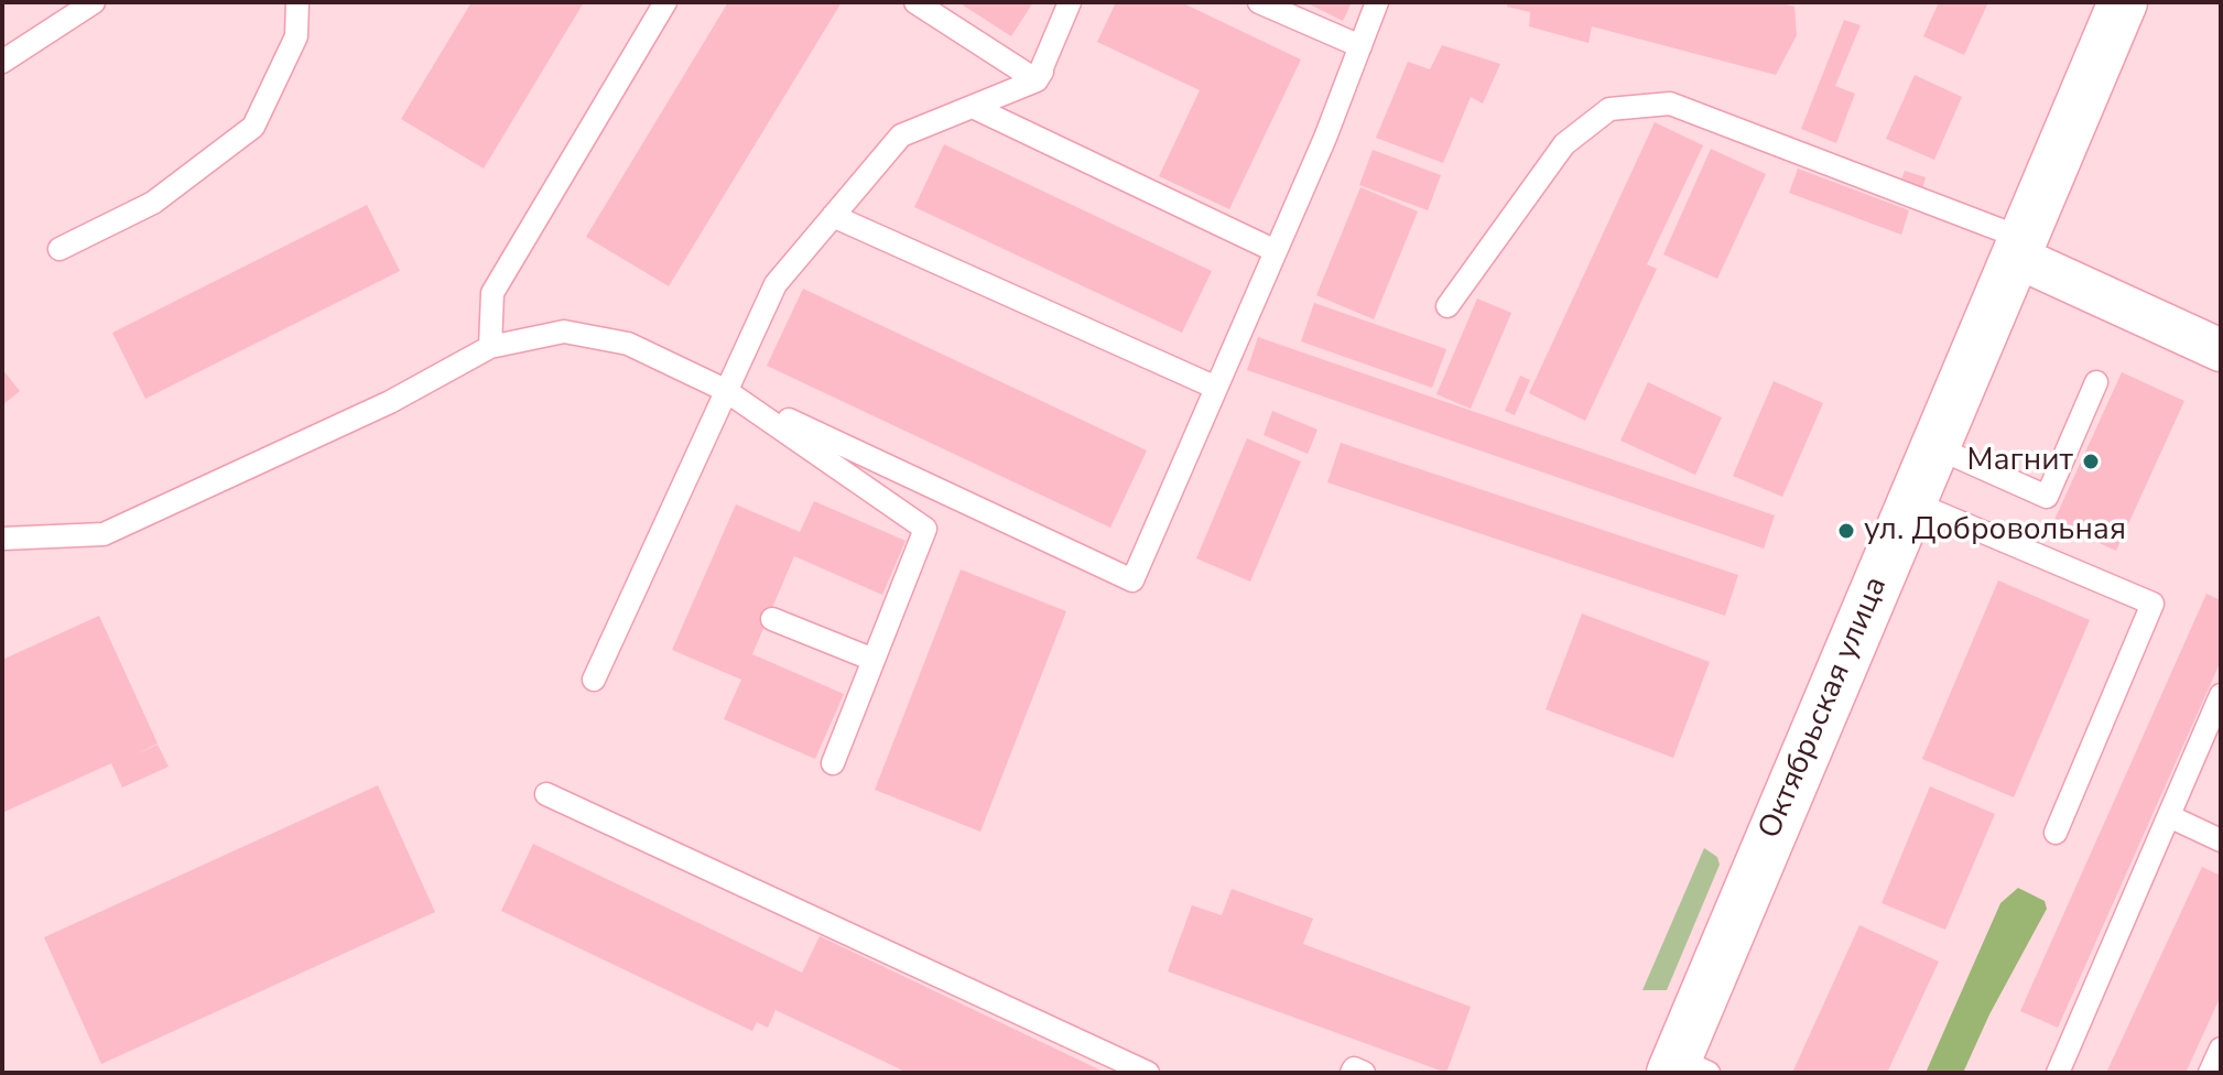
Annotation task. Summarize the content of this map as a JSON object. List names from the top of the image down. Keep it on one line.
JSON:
{"streets":{"main road":["Октябрьская улица"]},"places":["Магнит","ул. Добровольная"]}
